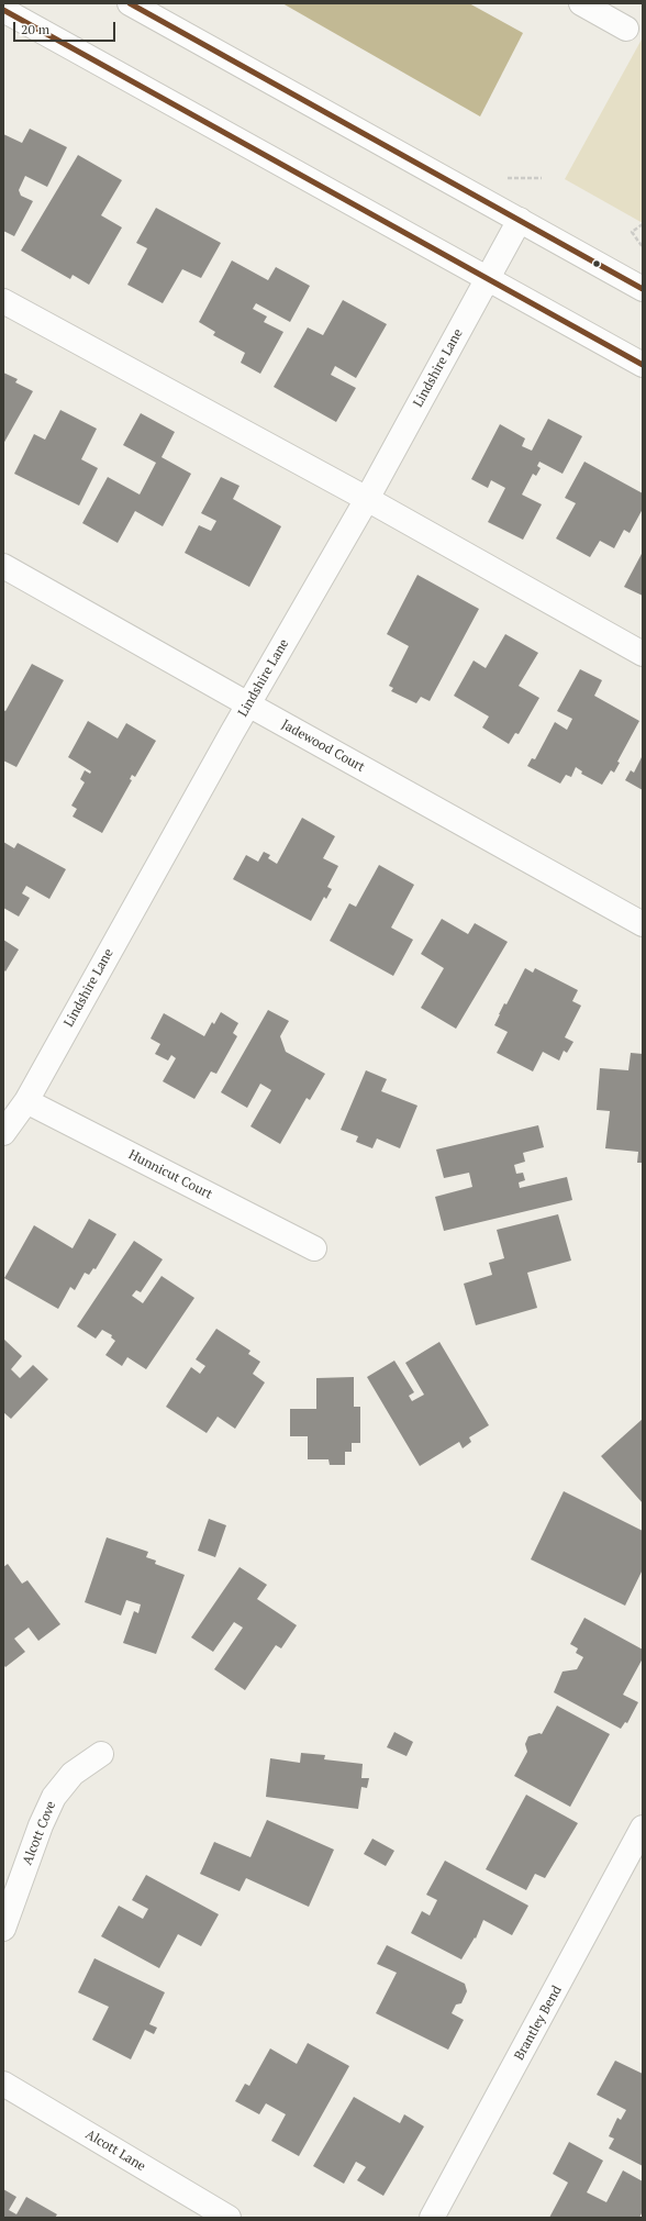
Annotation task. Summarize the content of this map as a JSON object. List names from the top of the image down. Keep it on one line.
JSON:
{"streets":{"street":["Lindshire Lane","Jadewood Court","Hunnicut Court","Alcott Cove","Brantley Bend","Alcott Lane"]},"crossings":[["Lindshire Lane","Jadewood Court"],["Lindshire Lane","Hunnicut Court"]],"scale_bar":"20 m"}
